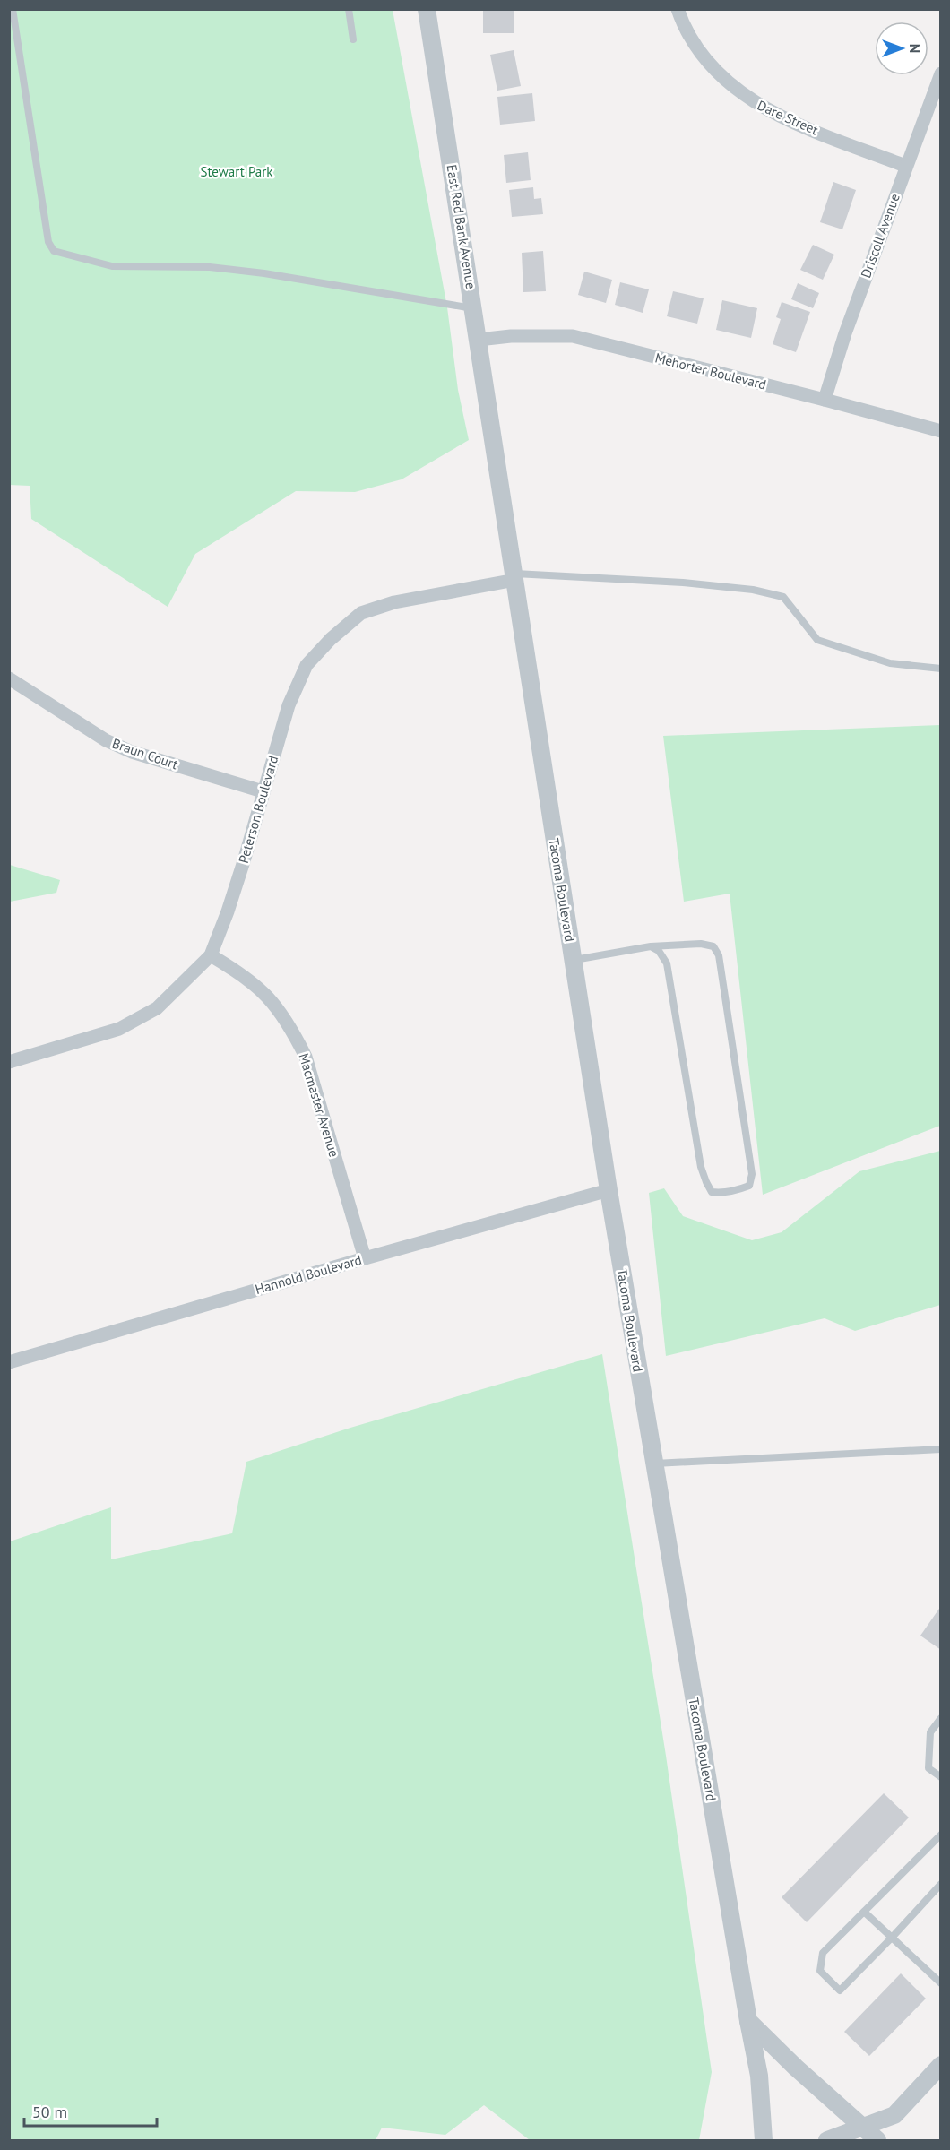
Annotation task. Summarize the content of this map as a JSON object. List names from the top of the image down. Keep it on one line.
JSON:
{"streets":{"street":["Dare Street","East Red Bank Avenue","Driscoll Avenue","Mehorter Boulevard","Braun Court","Peterson Boulevard","Tacoma Boulevard","Macmaster Avenue","Hannold Boulevard"]},"crossings":[["Dare Street","Driscoll Avenue"],["East Red Bank Avenue","Mehorter Boulevard"],["East Red Bank Avenue","Tacoma Boulevard"],["Driscoll Avenue","Mehorter Boulevard"],["Braun Court","Peterson Boulevard"],["Peterson Boulevard","Tacoma Boulevard"],["Peterson Boulevard","Macmaster Avenue"],["Tacoma Boulevard","Hannold Boulevard"],["Macmaster Avenue","Hannold Boulevard"]],"parks":["Stewart Park"],"scale_bar":"50 m","north":"right"}
